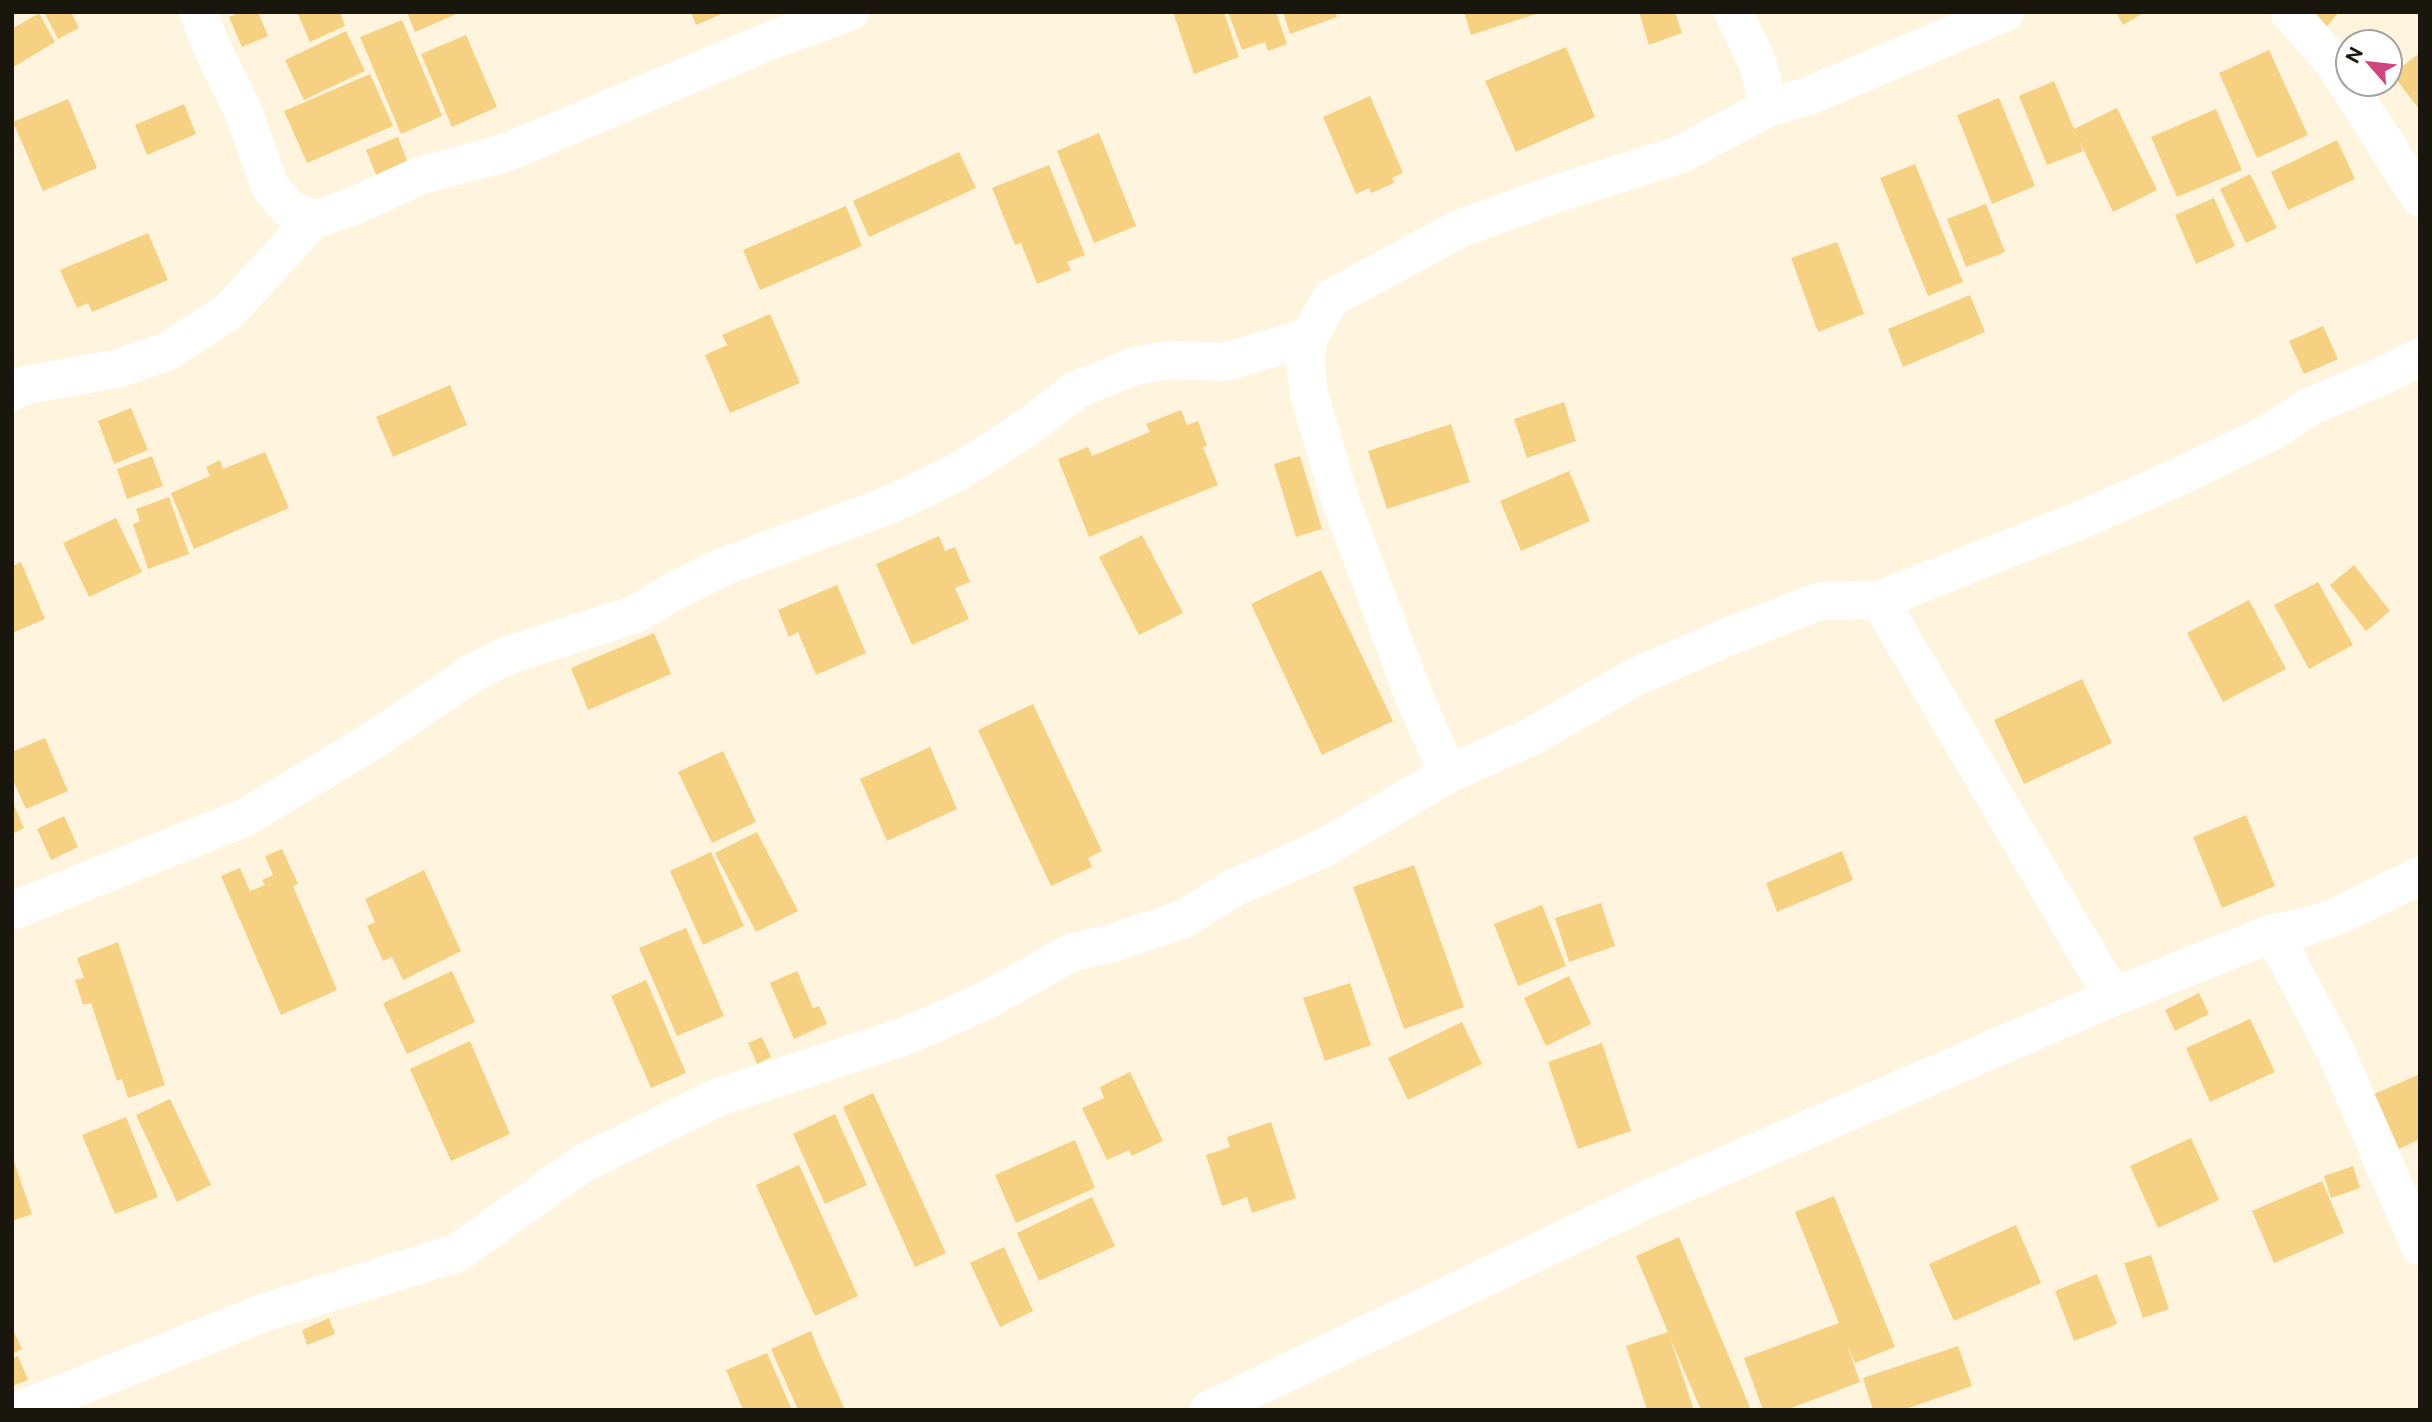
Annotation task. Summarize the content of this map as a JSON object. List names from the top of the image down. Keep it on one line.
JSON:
{"north":"top left"}
